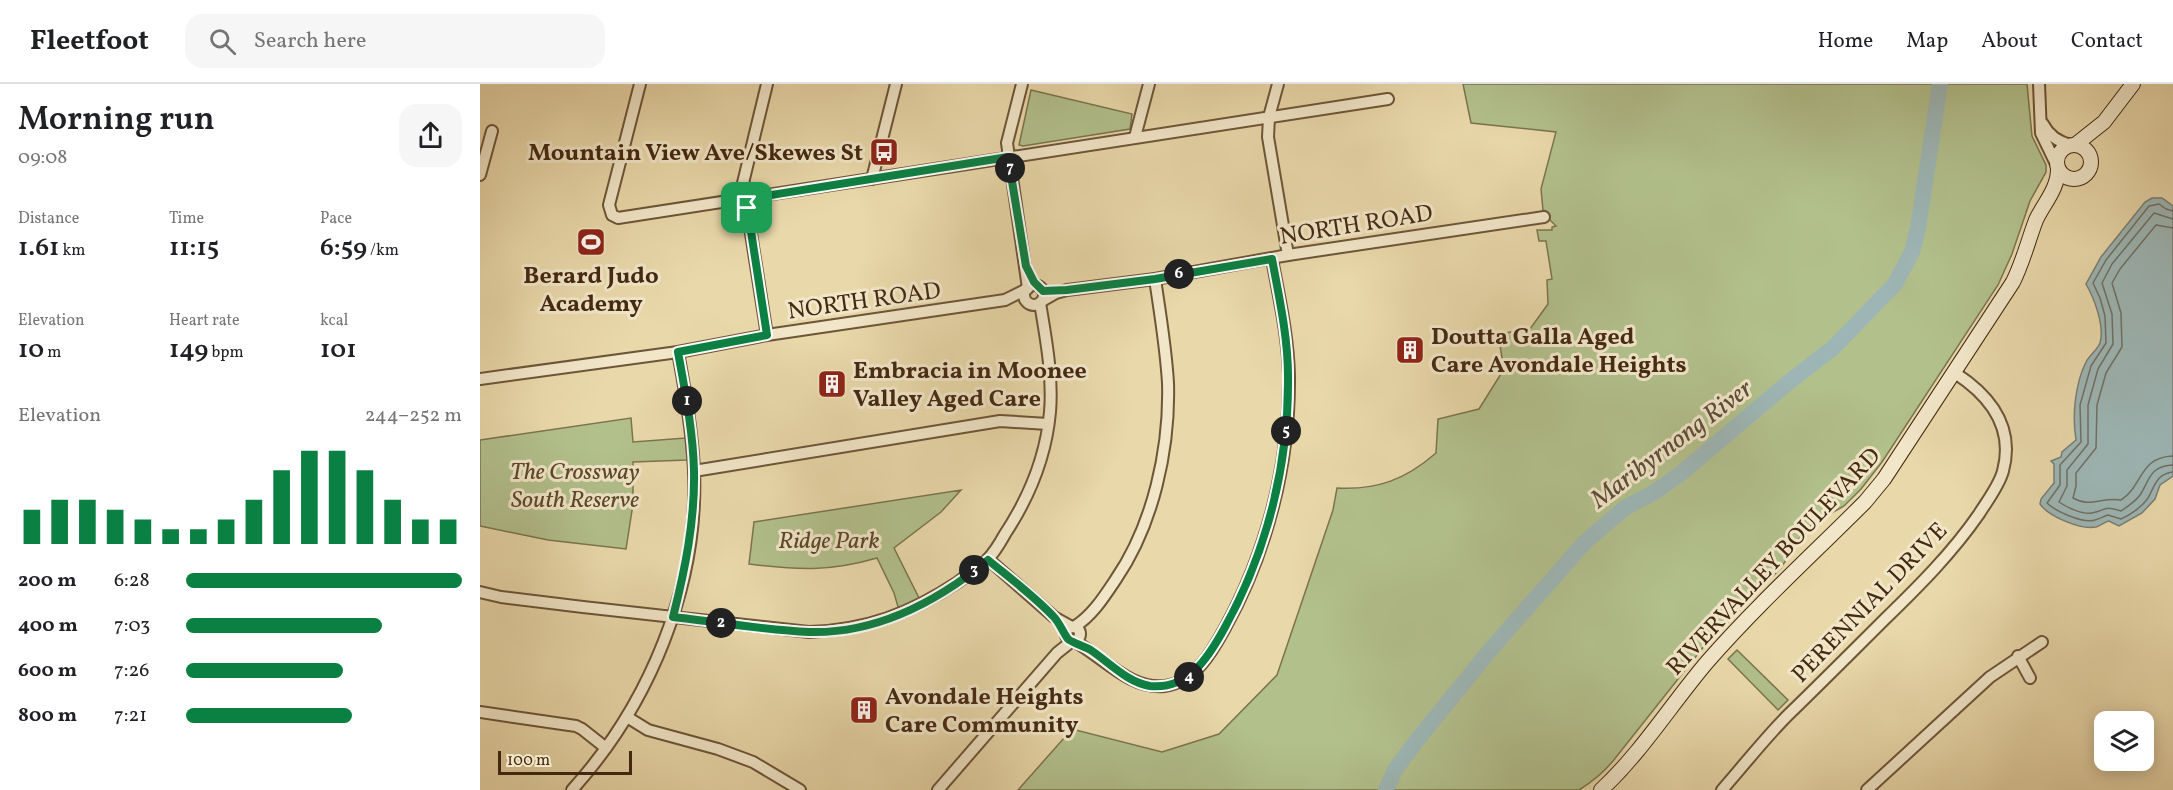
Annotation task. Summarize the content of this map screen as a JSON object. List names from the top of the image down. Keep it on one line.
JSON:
{"streets":{"street":["NORTH ROAD","RIVERVALLEY BOULEVARD","PERENNIAL DRIVE"]},"crossings":[["RIVERVALLEY BOULEVARD","PERENNIAL DRIVE"]],"water":["Maribyrnong River"],"parks":["The Crossway South Reserve","Ridge Park"],"places":{"bus stop":["Mountain View Ave/Skewes St"],"sports":["Berard Judo Academy"],"building":["Doutta Galla Aged Care Avondale Heights","Embracia in Moonee Valley Aged Care","Avondale Heights Care Community"]},"scale_bar":"100 m","page":{"header":"Fleetfoot","search":"Search here","nav":["Home","Map","About","Contact"],"heading":["Morning run","09:08"],"pins":["7","6","1","5","3","2","4"],"stats":[["Distance","1.61 km"],["Time","11:15"],["Pace","6:59 /km"],["Elevation","10 m"],["Heart rate","149 bpm"],["kcal","101"]],"chart":["Elevation","244–252 m"],"list":[{"name":"200 m","note":"6:28"},{"name":"400 m","note":"7:03"},{"name":"600 m","note":"7:26"},{"name":"800 m","note":"7:21"}],"scale":"100 m"}}
